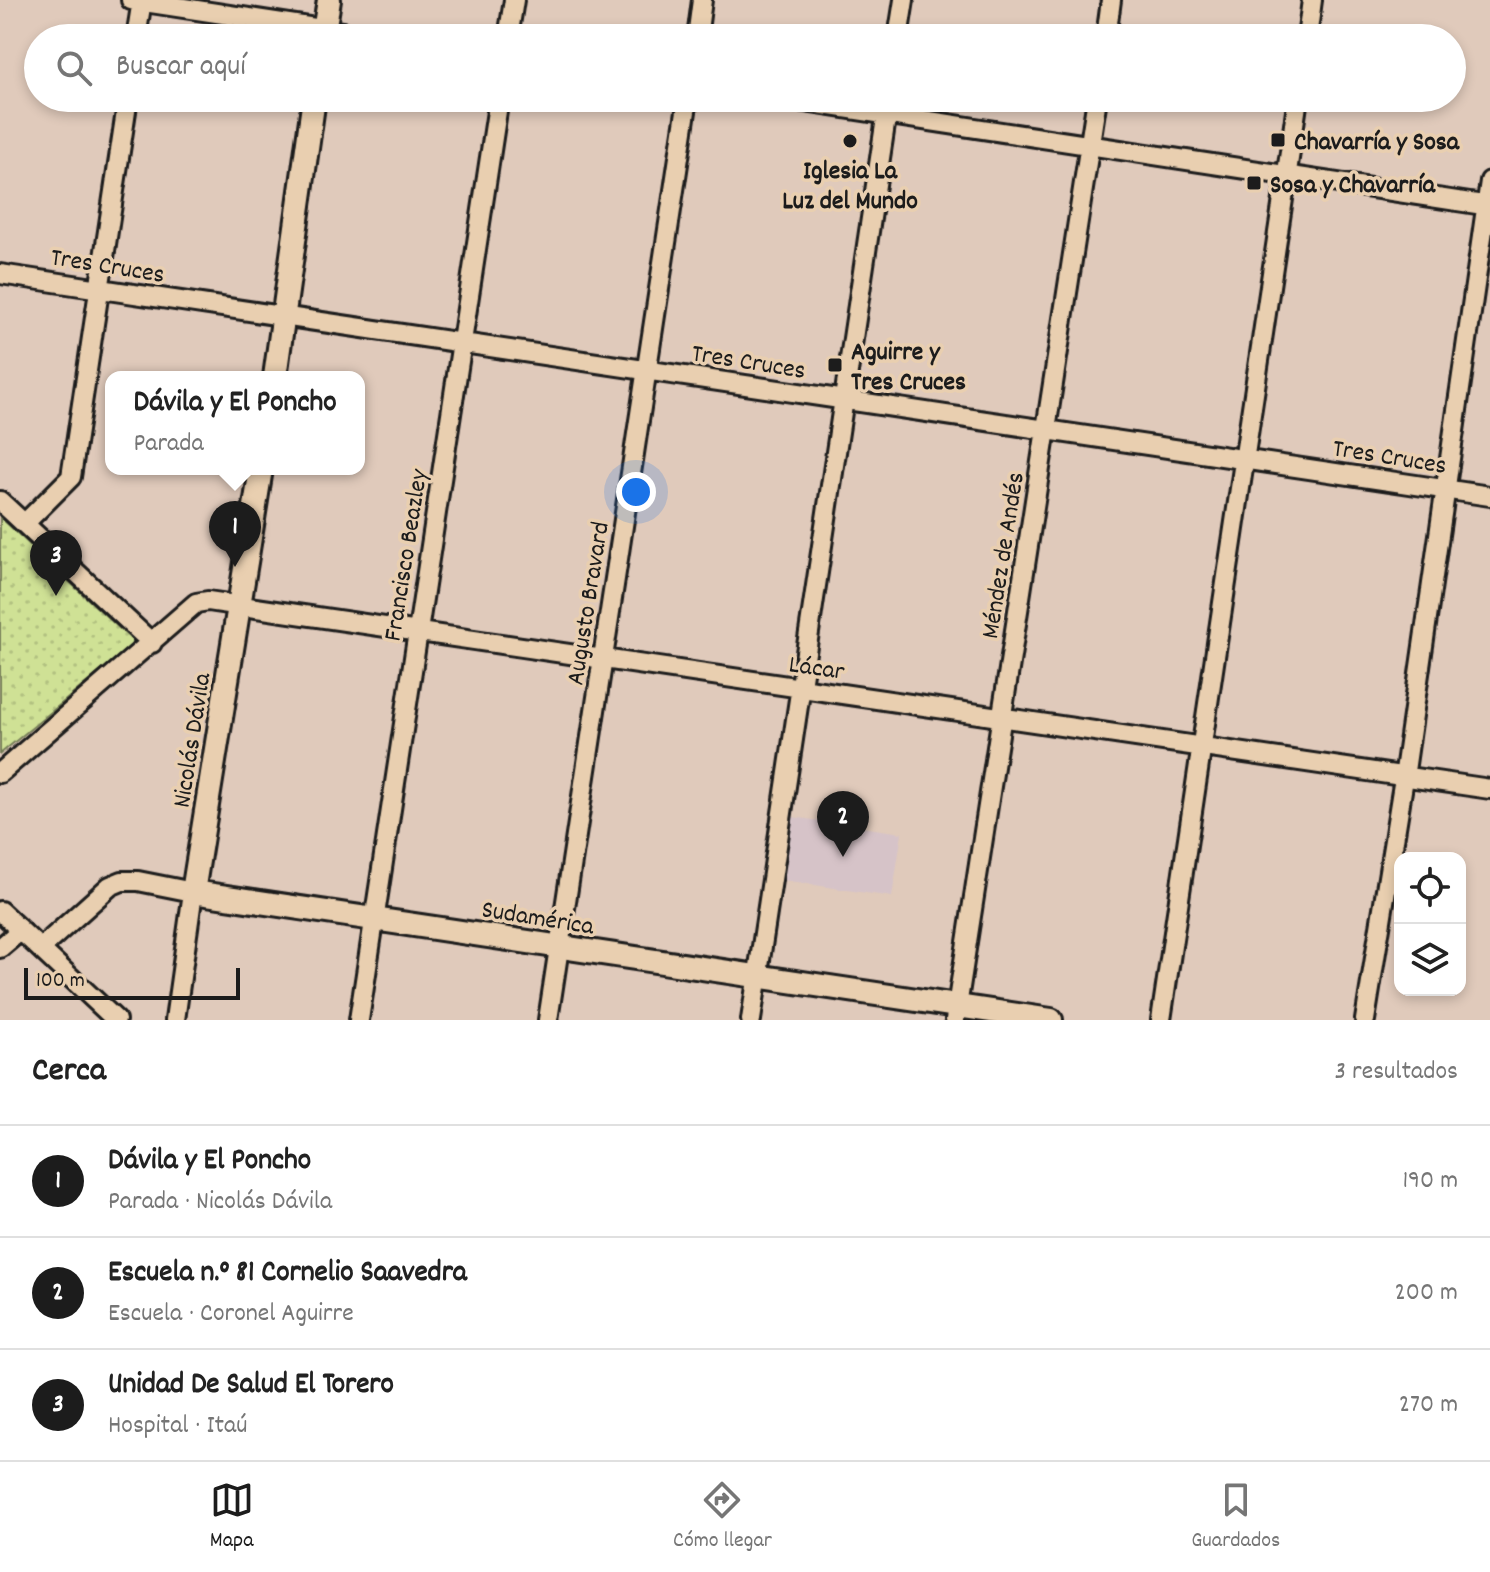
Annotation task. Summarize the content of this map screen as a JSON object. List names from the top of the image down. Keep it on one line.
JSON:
{"streets":{"street":["Tres Cruces","Francisco Beazley","Méndez de Andés","Augusto Bravard","Lácar","Nicolás Dávila","Sudamérica"]},"crossings":[["Tres Cruces","Francisco Beazley"],["Tres Cruces","Méndez de Andés"],["Tres Cruces","Augusto Bravard"],["Francisco Beazley","Lácar"],["Francisco Beazley","Sudamérica"],["Méndez de Andés","Lácar"],["Méndez de Andés","Sudamérica"],["Augusto Bravard","Lácar"],["Augusto Bravard","Sudamérica"],["Lácar","Nicolás Dávila"],["Nicolás Dávila","Sudamérica"]],"places":{"transit":["Chavarría y Sosa","Sosa y Chavarría","Aguirre y Tres Cruces"],"other":["Iglesia La Luz del Mundo"]},"scale_bar":"100 m","page":{"search":"Buscar aquí","popup":["Dávila y El Poncho","Parada"],"pins":["1","3","2"],"scale":"100 m","heading":["Cerca","3 resultados"],"list":[{"mark":"1","name":"Dávila y El Poncho","note":"Parada · Nicolás Dávila","value":"190 m"},{"mark":"2","name":"Escuela n.° 81 Cornelio Saavedra","note":"Escuela · Coronel Aguirre","value":"200 m"},{"mark":"3","name":"Unidad De Salud El Torero","note":"Hospital · Itaú","value":"270 m"}],"nav":["Mapa","Cómo llegar","Guardados"]}}
